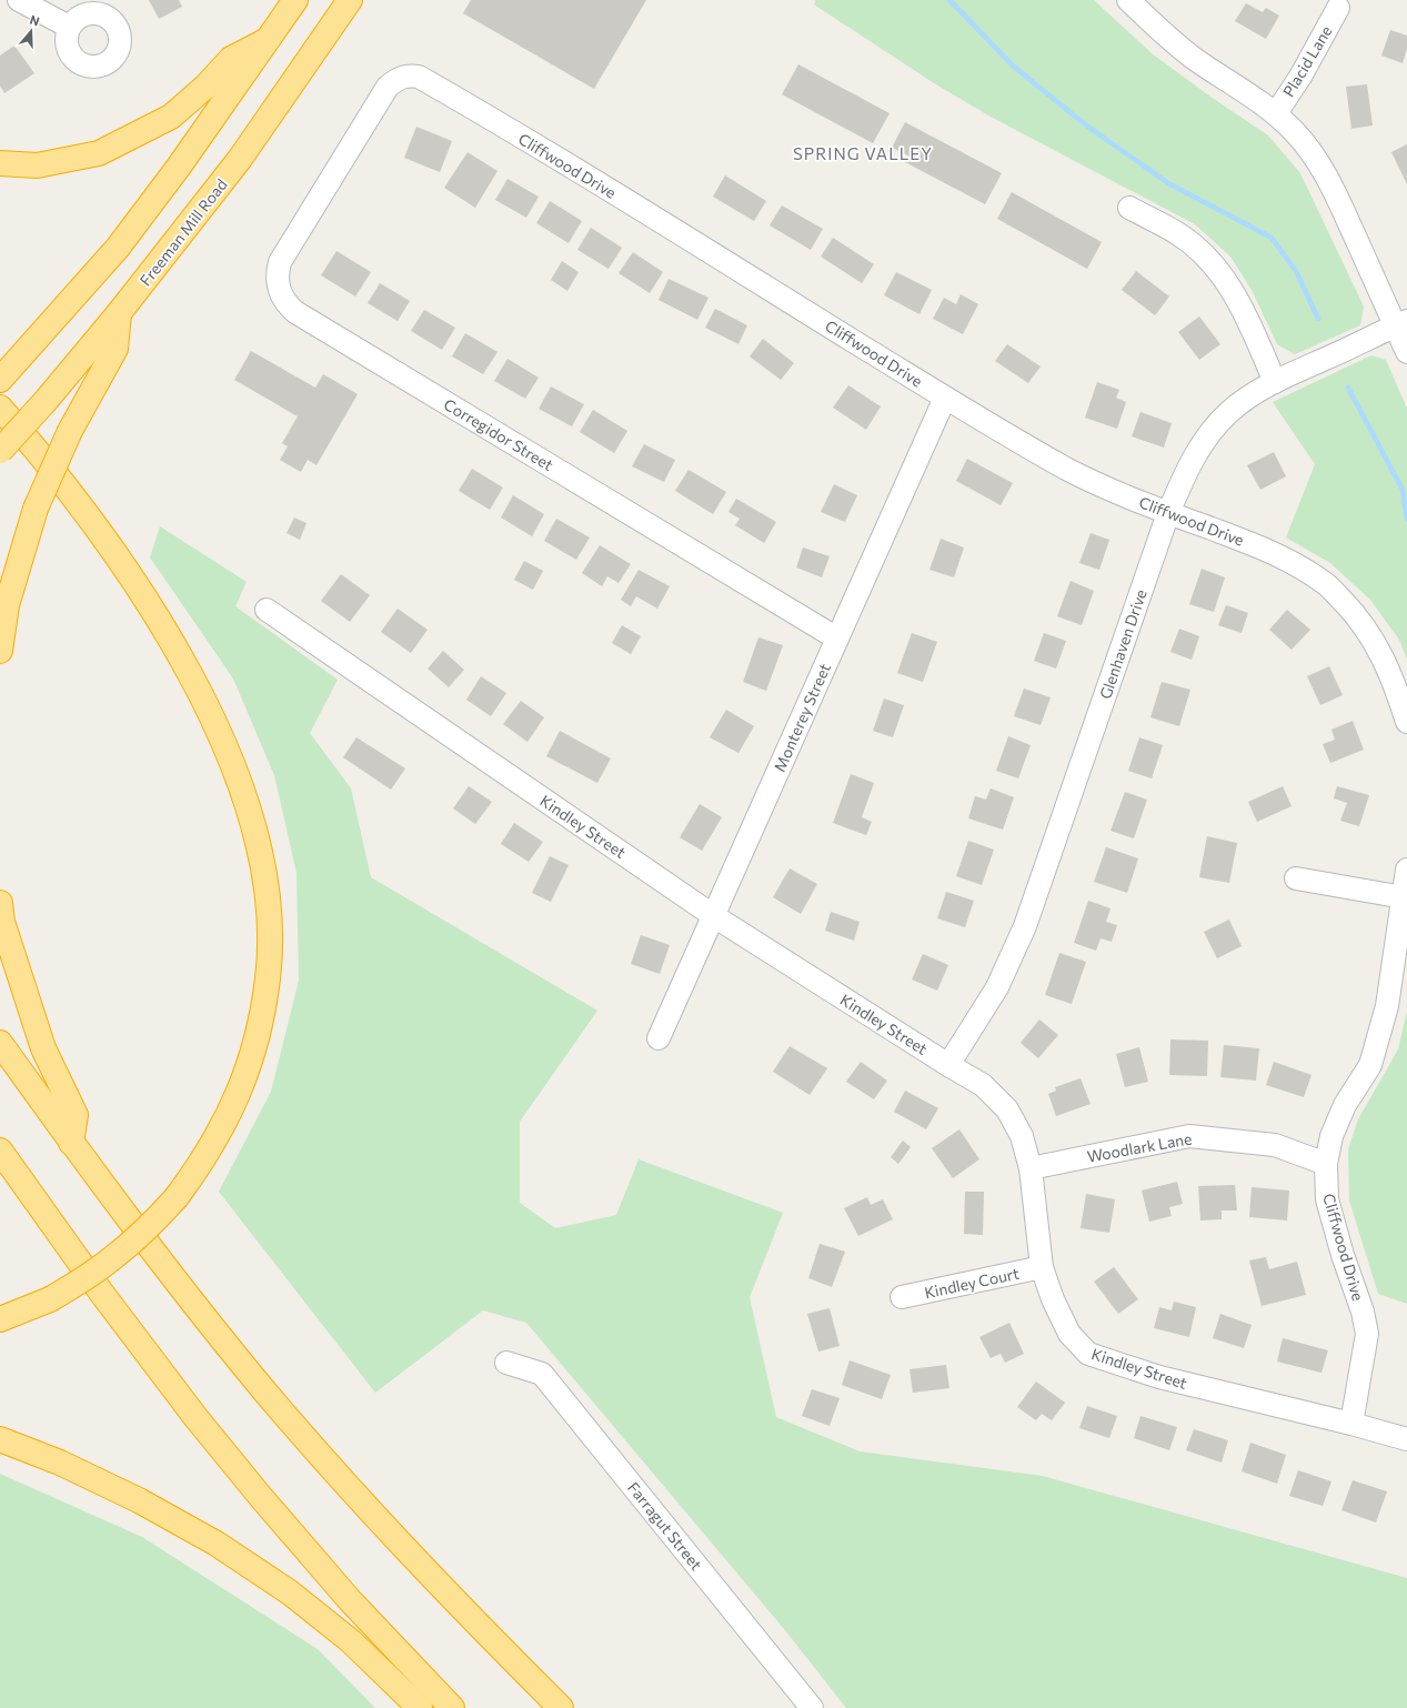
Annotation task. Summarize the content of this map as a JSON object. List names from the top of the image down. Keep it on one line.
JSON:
{"streets":{"highway":["Freeman Mill Road"],"street":["Placid Lane","Cliffwood Drive","Corregidor Street","Glenhaven Drive","Monterey Street","Kindley Street","Woodlark Lane","Kindley Court","Farragut Street"]},"crossings":[["Cliffwood Drive","Corregidor Street"],["Cliffwood Drive","Glenhaven Drive"],["Cliffwood Drive","Monterey Street"],["Cliffwood Drive","Kindley Street"],["Cliffwood Drive","Woodlark Lane"],["Corregidor Street","Monterey Street"],["Glenhaven Drive","Kindley Street"],["Monterey Street","Kindley Street"],["Kindley Street","Woodlark Lane"],["Kindley Street","Kindley Court"]],"districts":["SPRING VALLEY"],"north":"top"}
